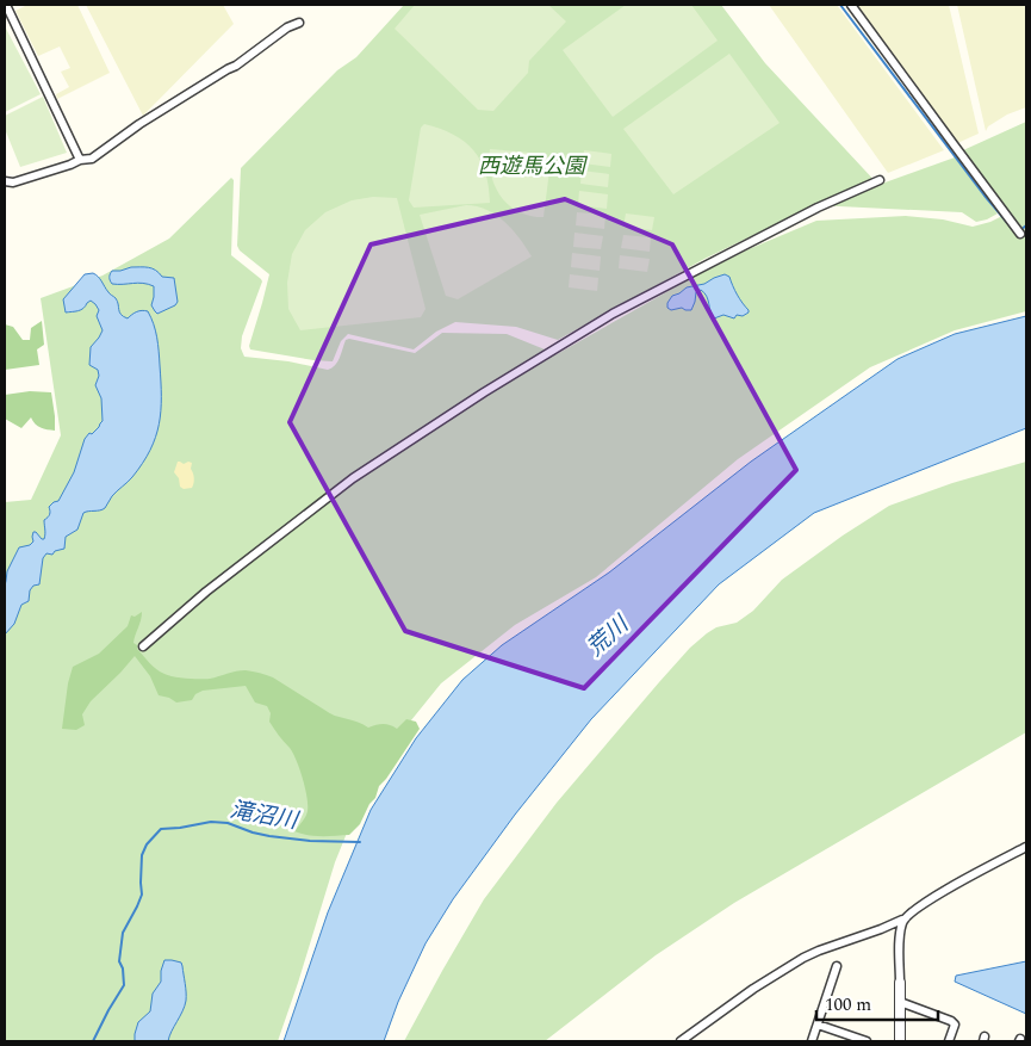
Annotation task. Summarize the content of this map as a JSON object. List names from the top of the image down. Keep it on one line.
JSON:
{"water":["荒川","滝沼川"],"parks":["西遊馬公園"],"scale_bar":"100 m"}
